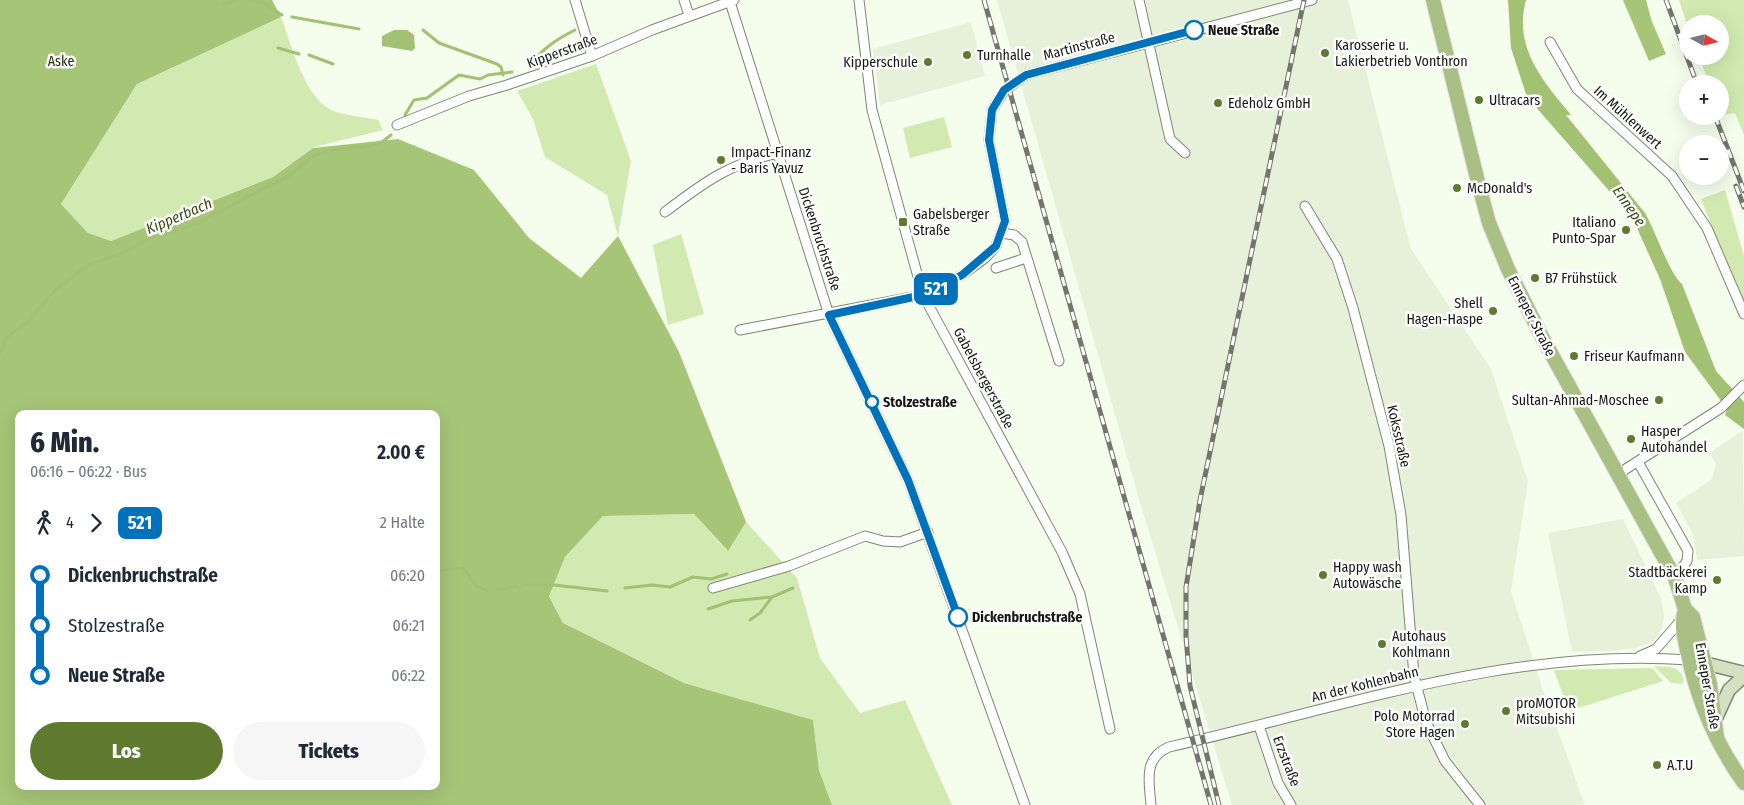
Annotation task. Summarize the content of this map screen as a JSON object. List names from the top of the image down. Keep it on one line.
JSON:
{"streets":{"main road":["Enneper Straße"],"street":["Martinstraße","Kipperstraße","Im Mühlenwert","Dickenbruchstraße","Gabelsbergerstraße","Koksstraße","An der Kohlenbahn","Erzstraße"]},"crossings":[["Kipperstraße","Dickenbruchstraße"],["Enneper Straße","An der Kohlenbahn"],["Koksstraße","An der Kohlenbahn"],["An der Kohlenbahn","Erzstraße"]],"water":["Ennepe","Kipperbach"],"parks":["Aske"],"places":{"other":["Neue Straße","Karosserie u. Lakierbetrieb Vonthron","Turnhalle","Kipperschule","Ultracars","Edeholz GmbH","Impact-Finanz - Baris Yavuz","McDonald's","Italiano Punto-Spar","B7 Frühstück","Shell Hagen-Haspe","Friseur Kaufmann","Sultan-Ahmad-Moschee","Stolzestraße","Hasper Autohandel","Happy wash Autowäsche","Stadtbäckerei Kamp","Dickenbruchstraße","Autohaus Kohlmann","proMOTOR Mitsubishi","Polo Motorrad Store Hagen","A.T.U"],"transit":["Gabelsberger Straße"]},"lines":["bus line 521"],"north":"right","page":{"on_map":"521","map_buttons":["+","−"],"heading":["6 Min.","06:16 – 06:22 · Bus","2.00 €"],"legs":["4","521","2 Halte"],"list":[{"name":"Dickenbruchstraße","value":"06:20"},{"name":"Stolzestraße","value":"06:21"},{"name":"Neue Straße","value":"06:22"}],"buttons":["Los","Tickets"]}}
